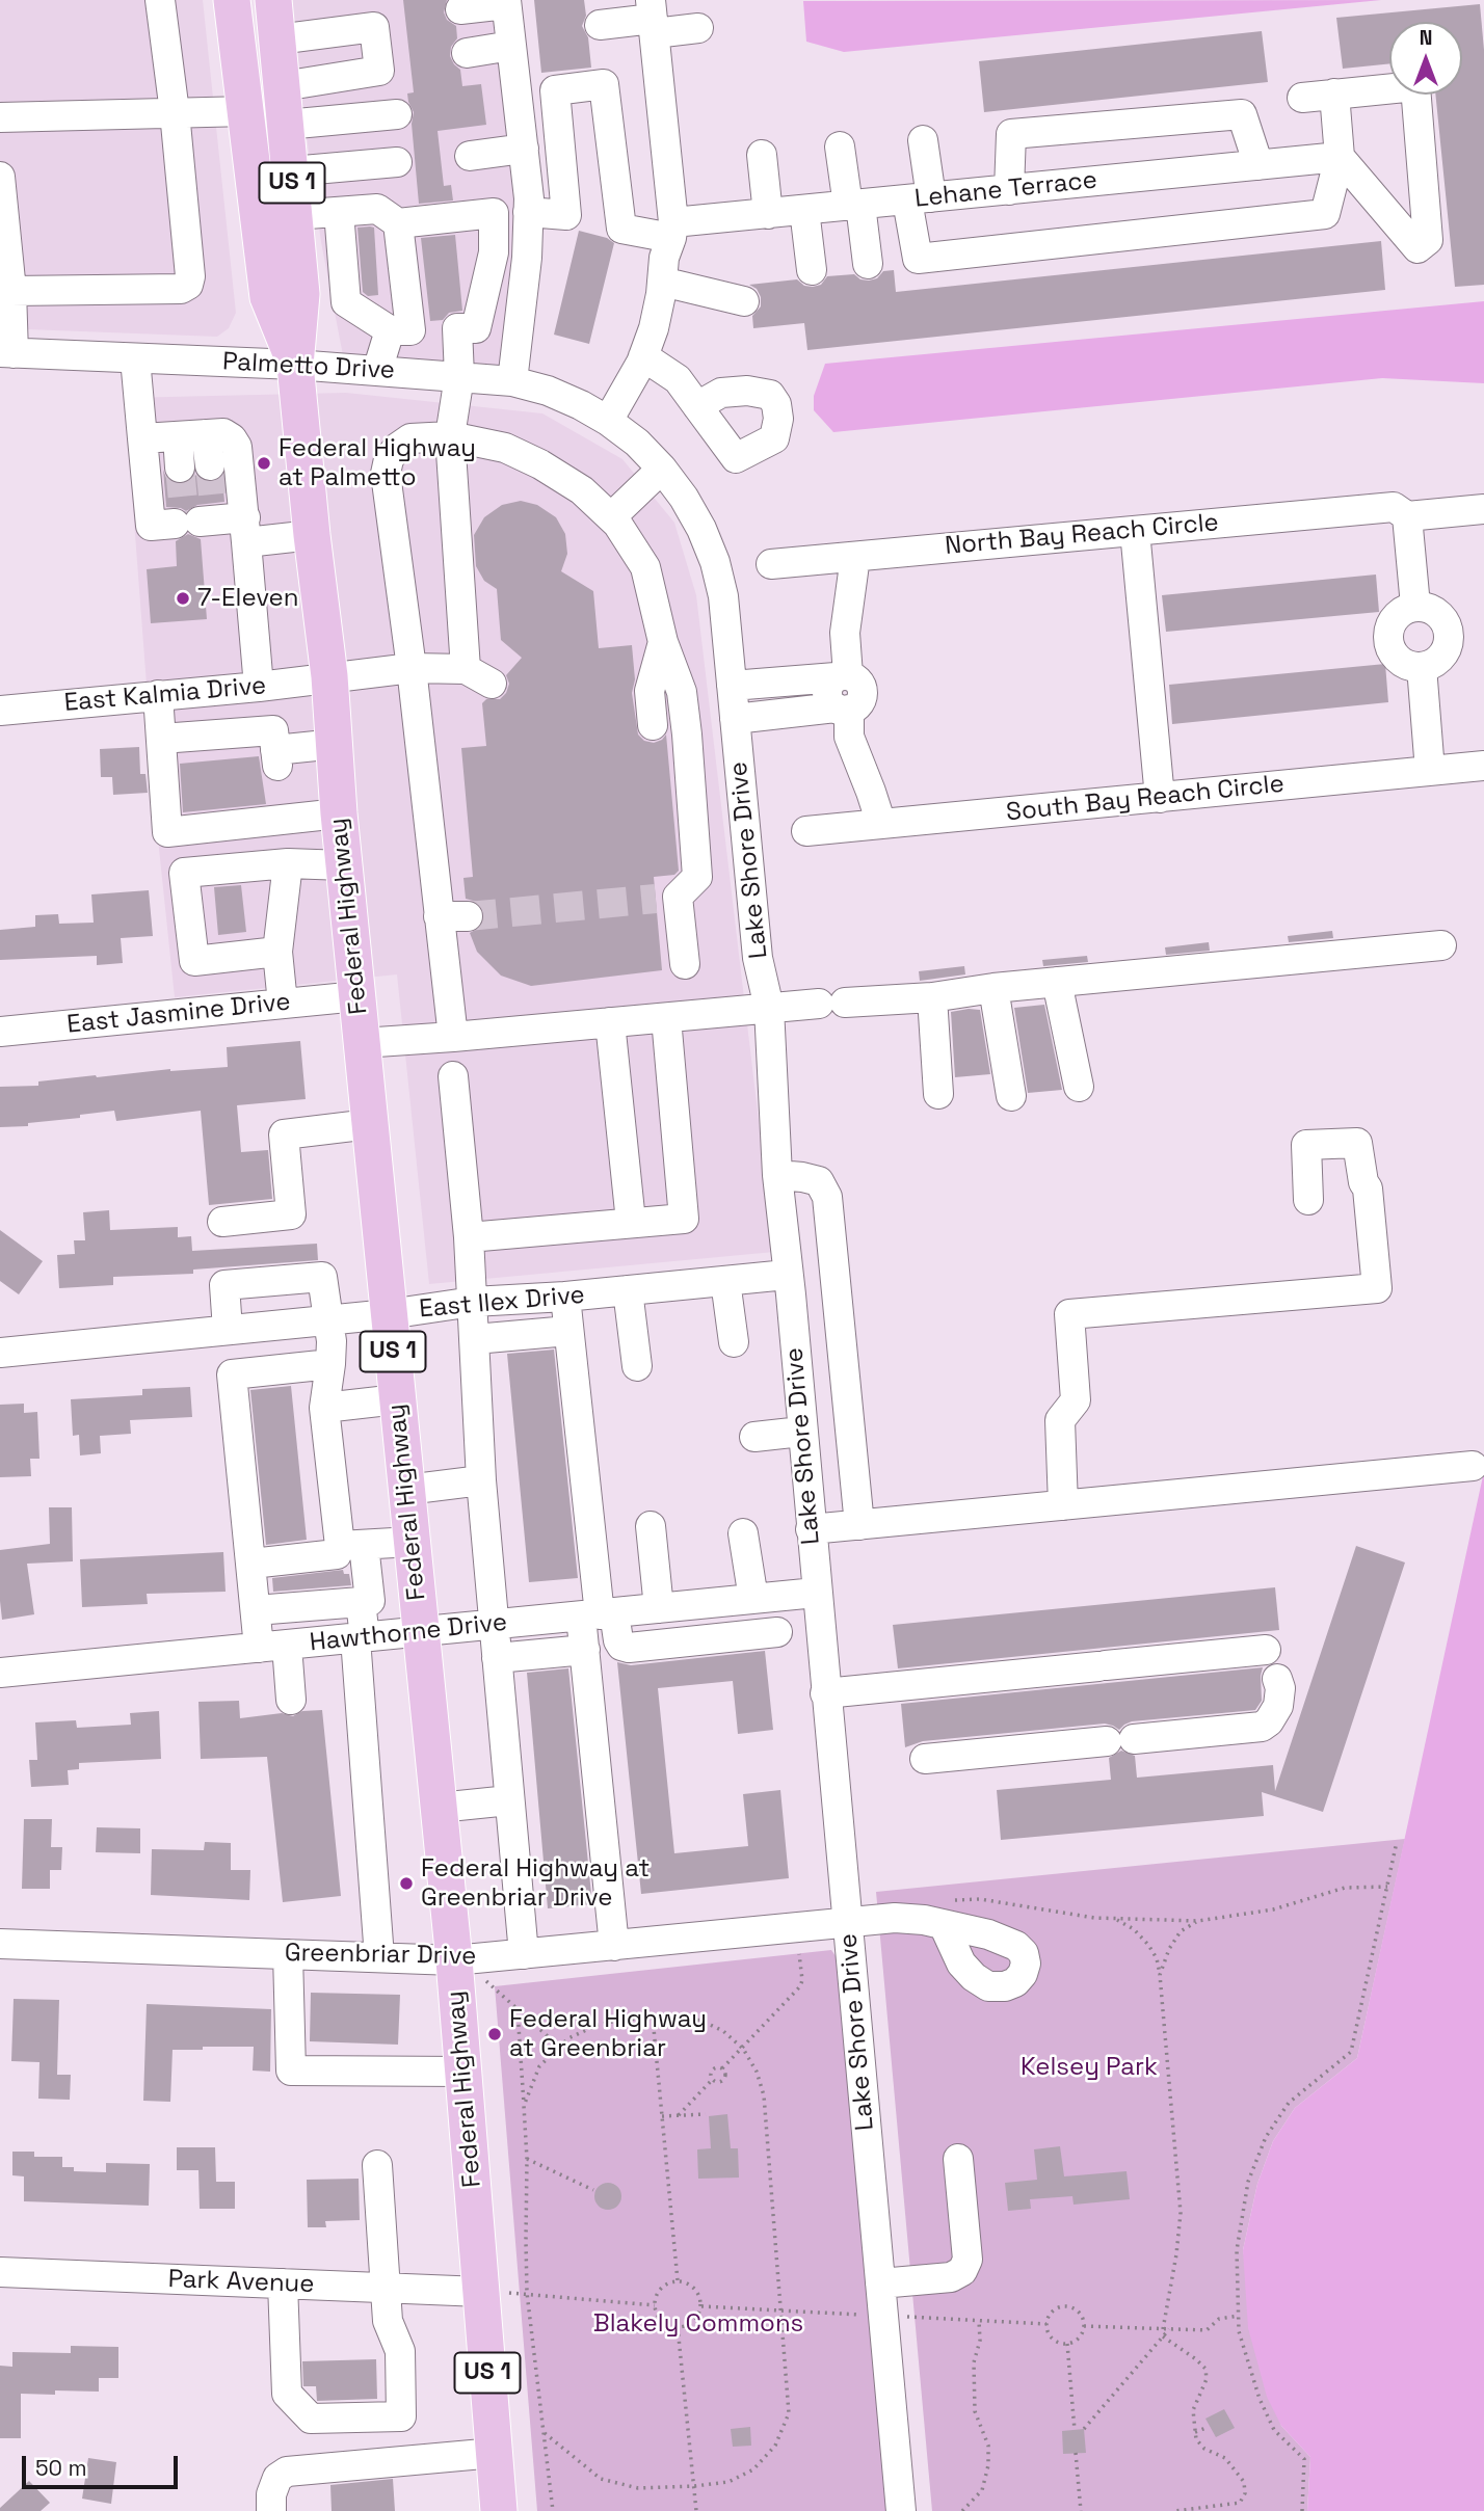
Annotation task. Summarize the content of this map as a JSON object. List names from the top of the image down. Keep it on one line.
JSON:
{"streets":{"main road":["US 1","Federal Highway"],"street":["Lehane Terrace","Palmetto Drive","North Bay Reach Circle","East Kalmia Drive","South Bay Reach Circle","Lake Shore Drive","East Jasmine Drive","East Ilex Drive","Hawthorne Drive","Greenbriar Drive","Park Avenue"]},"crossings":[["Palmetto Drive","Lake Shore Drive"],["Palmetto Drive","Federal Highway"],["East Kalmia Drive","Federal Highway"],["Lake Shore Drive","East Ilex Drive"],["Lake Shore Drive","Hawthorne Drive"],["Lake Shore Drive","Greenbriar Drive"],["Federal Highway","East Jasmine Drive"],["Federal Highway","East Ilex Drive"],["Federal Highway","Hawthorne Drive"],["Federal Highway","Greenbriar Drive"],["Federal Highway","Park Avenue"]],"parks":["Kelsey Park","Blakely Commons"],"places":["Federal Highway at Palmetto","7-Eleven","Federal Highway at Greenbriar Drive","Federal Highway at Greenbriar"],"scale_bar":"50 m","north":"top"}
